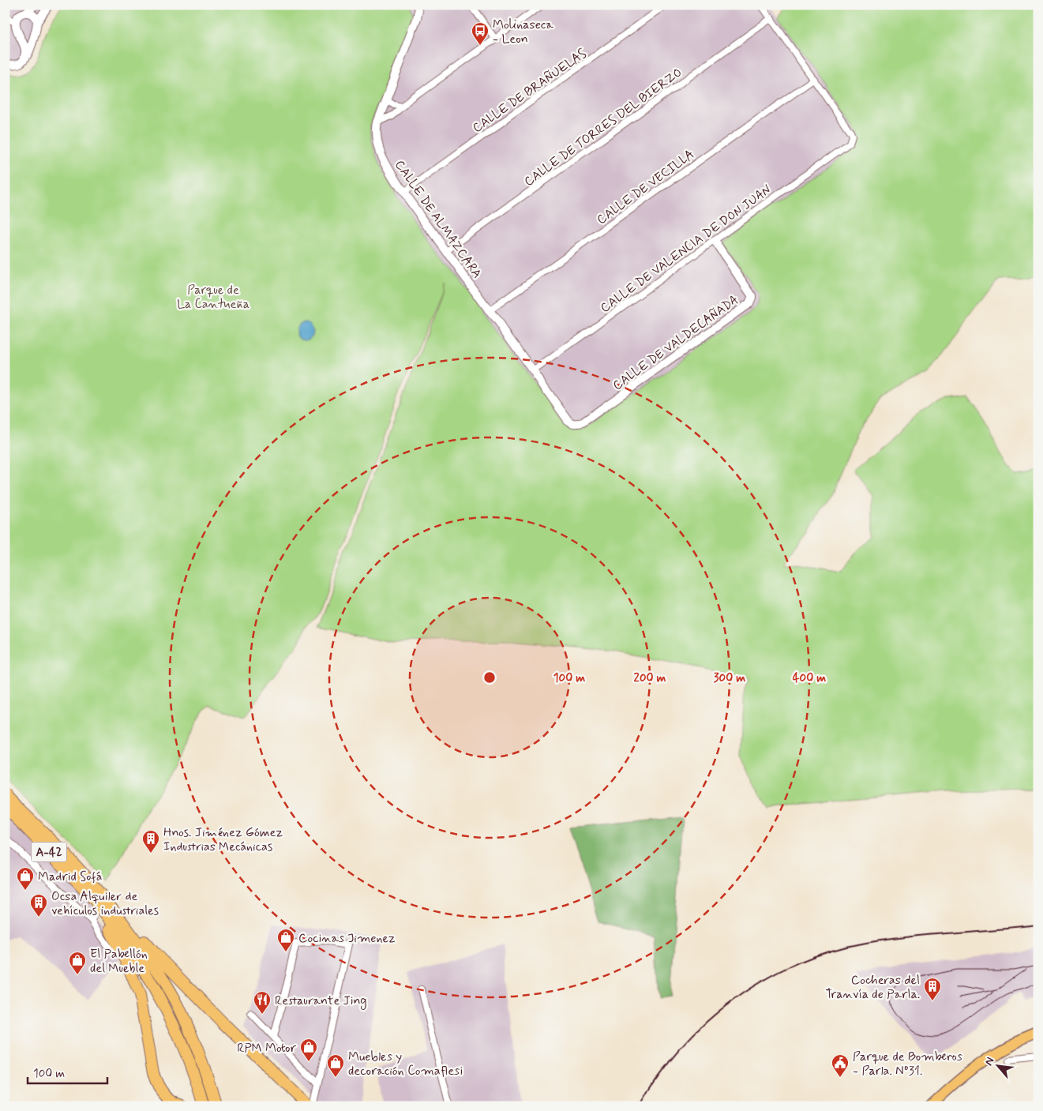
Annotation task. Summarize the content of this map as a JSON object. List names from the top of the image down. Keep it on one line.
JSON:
{"streets":{"highway":["A-42"],"street":["CALLE DE BRAÑUELAS","CALLE DE TORRES DEL BIERZO","CALLE DE VECILLA","CALLE DE ALMAZCARA","CALLE DE VALENCIA DE DON JUAN","CALLE DE VALDECAÑADA"]},"crossings":[["CALLE DE BRAÑUELAS","CALLE DE ALMAZCARA"],["CALLE DE TORRES DEL BIERZO","CALLE DE ALMAZCARA"],["CALLE DE VECILLA","CALLE DE ALMAZCARA"],["CALLE DE VECILLA","CALLE DE VALENCIA DE DON JUAN"],["CALLE DE ALMAZCARA","CALLE DE VALENCIA DE DON JUAN"],["CALLE DE ALMAZCARA","CALLE DE VALDECAÑADA"],["CALLE DE VALENCIA DE DON JUAN","CALLE DE VALDECAÑADA"]],"parks":["Parque de La Cantueña"],"places":{"bus stop":["Molinaseca - Leon"],"building":["Hnos. Jiménez Gómez Industrias Mecánicas","Ocsa Alquiler de vehículos industriales","Cocheras del Tranvía de Parla."],"shop":["Madrid Sofá","Cocinas Jimenez","El Pabellón del Mueble","RPM Motor","Muebles y decoración Comaflesi"],"restaurant":["Restaurante Jing"],"public building":["Parque de Bomberos - Parla. Nº31."]},"scale_bar":"100 m","north":"top left","rings":["100 m","200 m","300 m","400 m"]}
